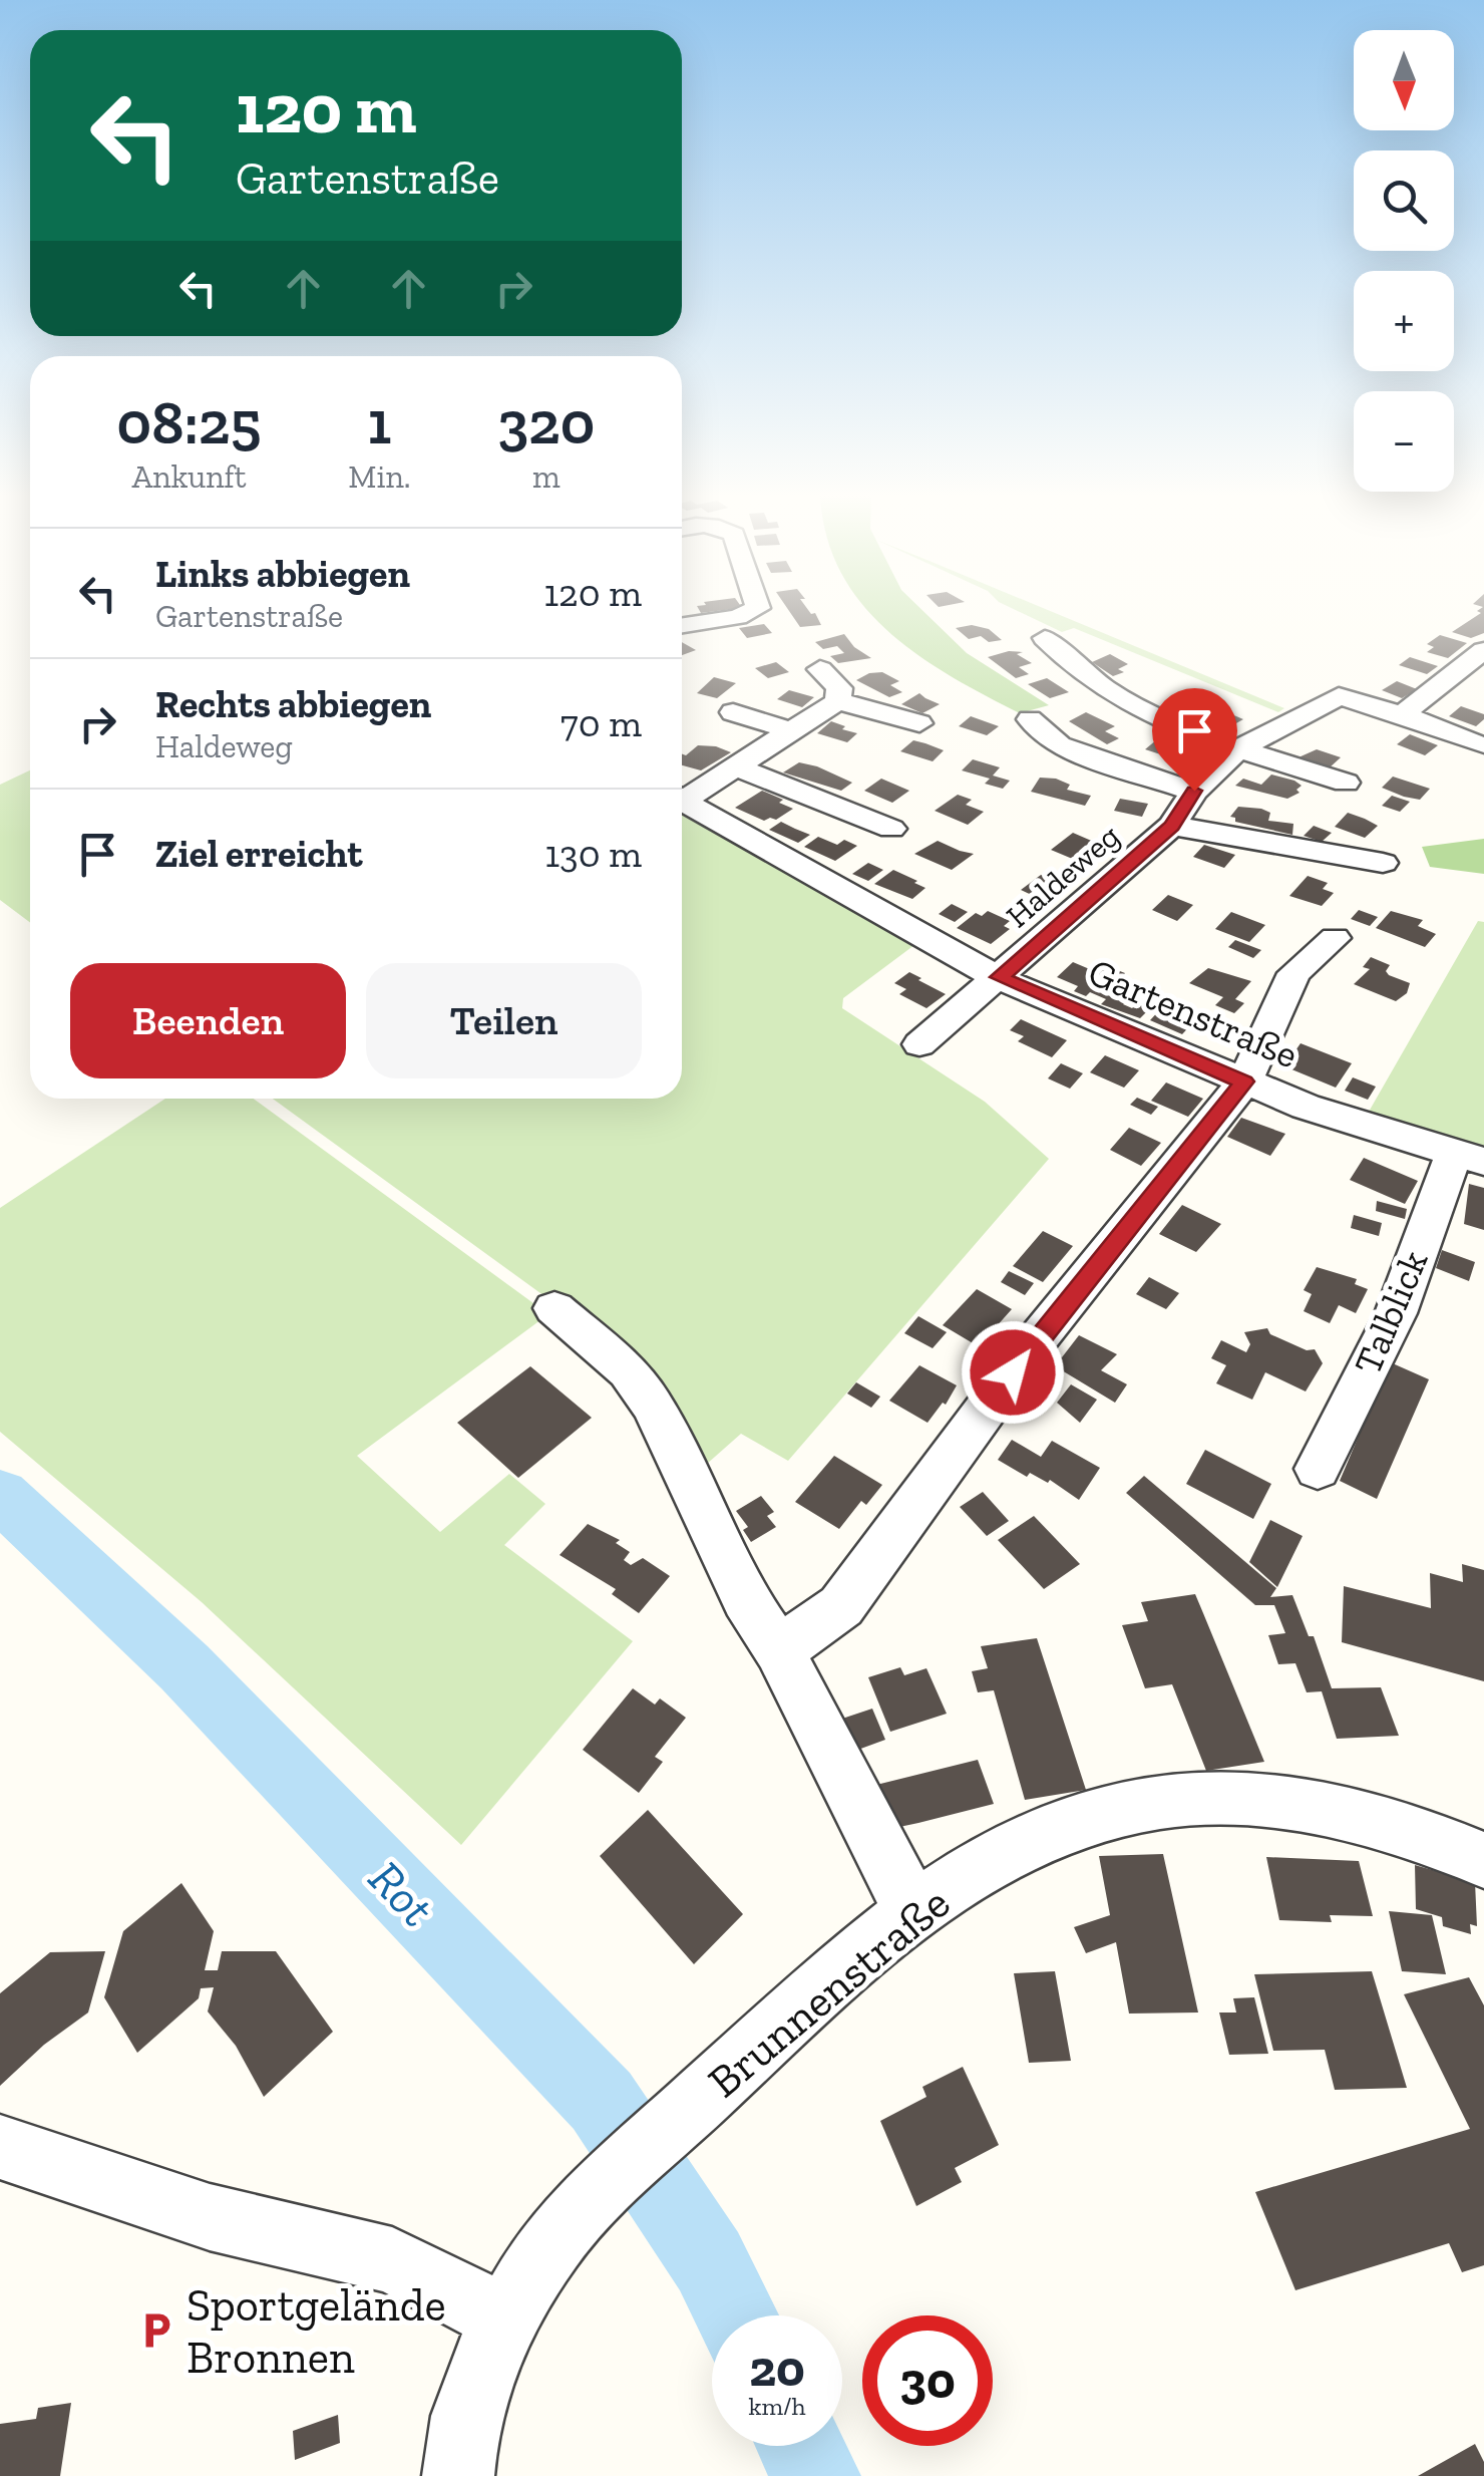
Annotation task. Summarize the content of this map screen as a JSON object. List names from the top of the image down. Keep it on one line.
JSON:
{"streets":{"street":["Haldeweg","Gartenstraße","Talblick","Brunnenstraße"]},"crossings":[["Haldeweg","Gartenstraße"],["Gartenstraße","Talblick"]],"water":["Rot"],"places":{"parking":["Sportgelände Bronnen"]},"north":"bottom","page":{"map_buttons":["+","−"],"turn":["120 m","Gartenstraße"],"eta":["08:25","Ankunft","1","Min.","320","m"],"list":[{"name":"Links abbiegen","note":"Gartenstraße","value":"120 m"},{"name":"Rechts abbiegen","note":"Haldeweg","value":"70 m"},{"name":"Ziel erreicht","value":"130 m"}],"buttons":["Beenden","Teilen"],"speed":"20 km/h","limit":"30"}}
